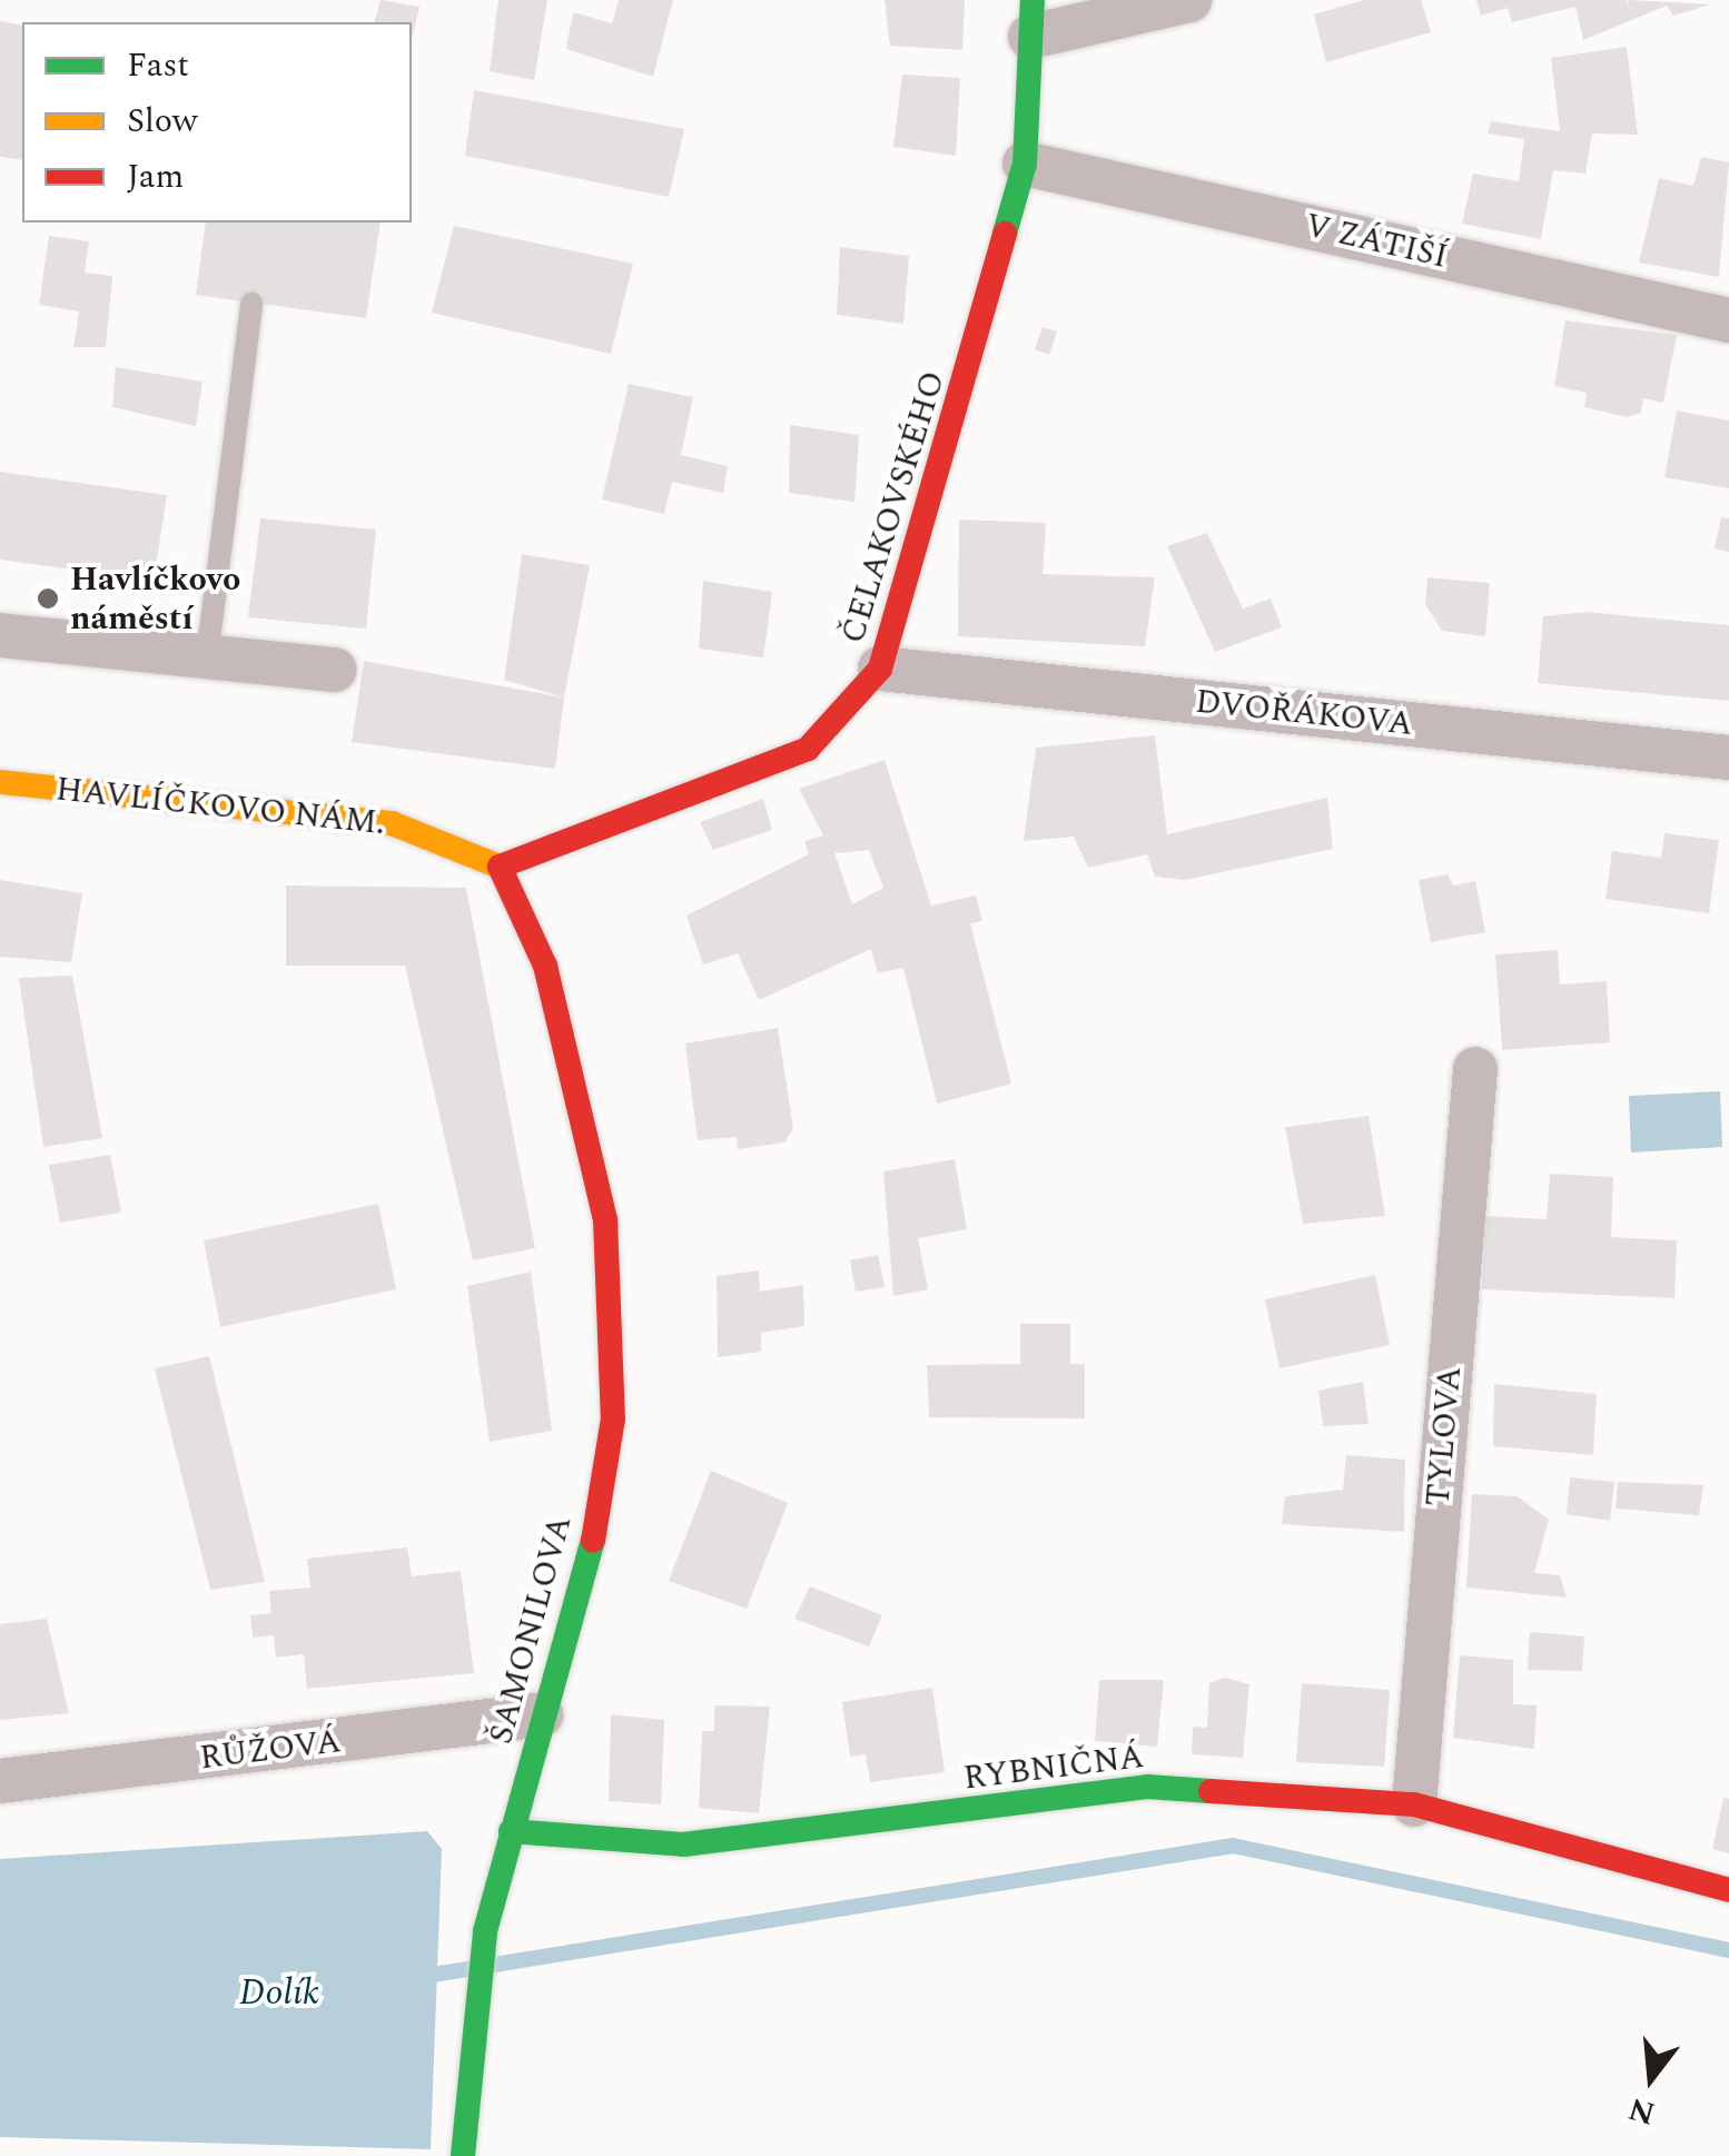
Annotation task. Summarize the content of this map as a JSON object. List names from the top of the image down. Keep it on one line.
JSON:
{"streets":{"street":["V ZÁTIŠÍ","ČELAKOVSKÉHO","DVOŘÁKOVA","HAVLÍČKOVO NÁM.","TYLOVA","ŠAMONILOVA","RŮŽOVÁ","RYBNIČNÁ"]},"crossings":[["V ZÁTIŠÍ","ČELAKOVSKÉHO"],["ČELAKOVSKÉHO","DVOŘÁKOVA"],["ČELAKOVSKÉHO","HAVLÍČKOVO NÁM."],["ČELAKOVSKÉHO","ŠAMONILOVA"],["HAVLÍČKOVO NÁM.","ŠAMONILOVA"],["TYLOVA","RYBNIČNÁ"],["ŠAMONILOVA","RŮŽOVÁ"],["ŠAMONILOVA","RYBNIČNÁ"]],"water":["Dolík"],"places":["Havlíčkovo náměstí"],"legend":["Fast","Slow","Jam"],"north":"bottom"}
